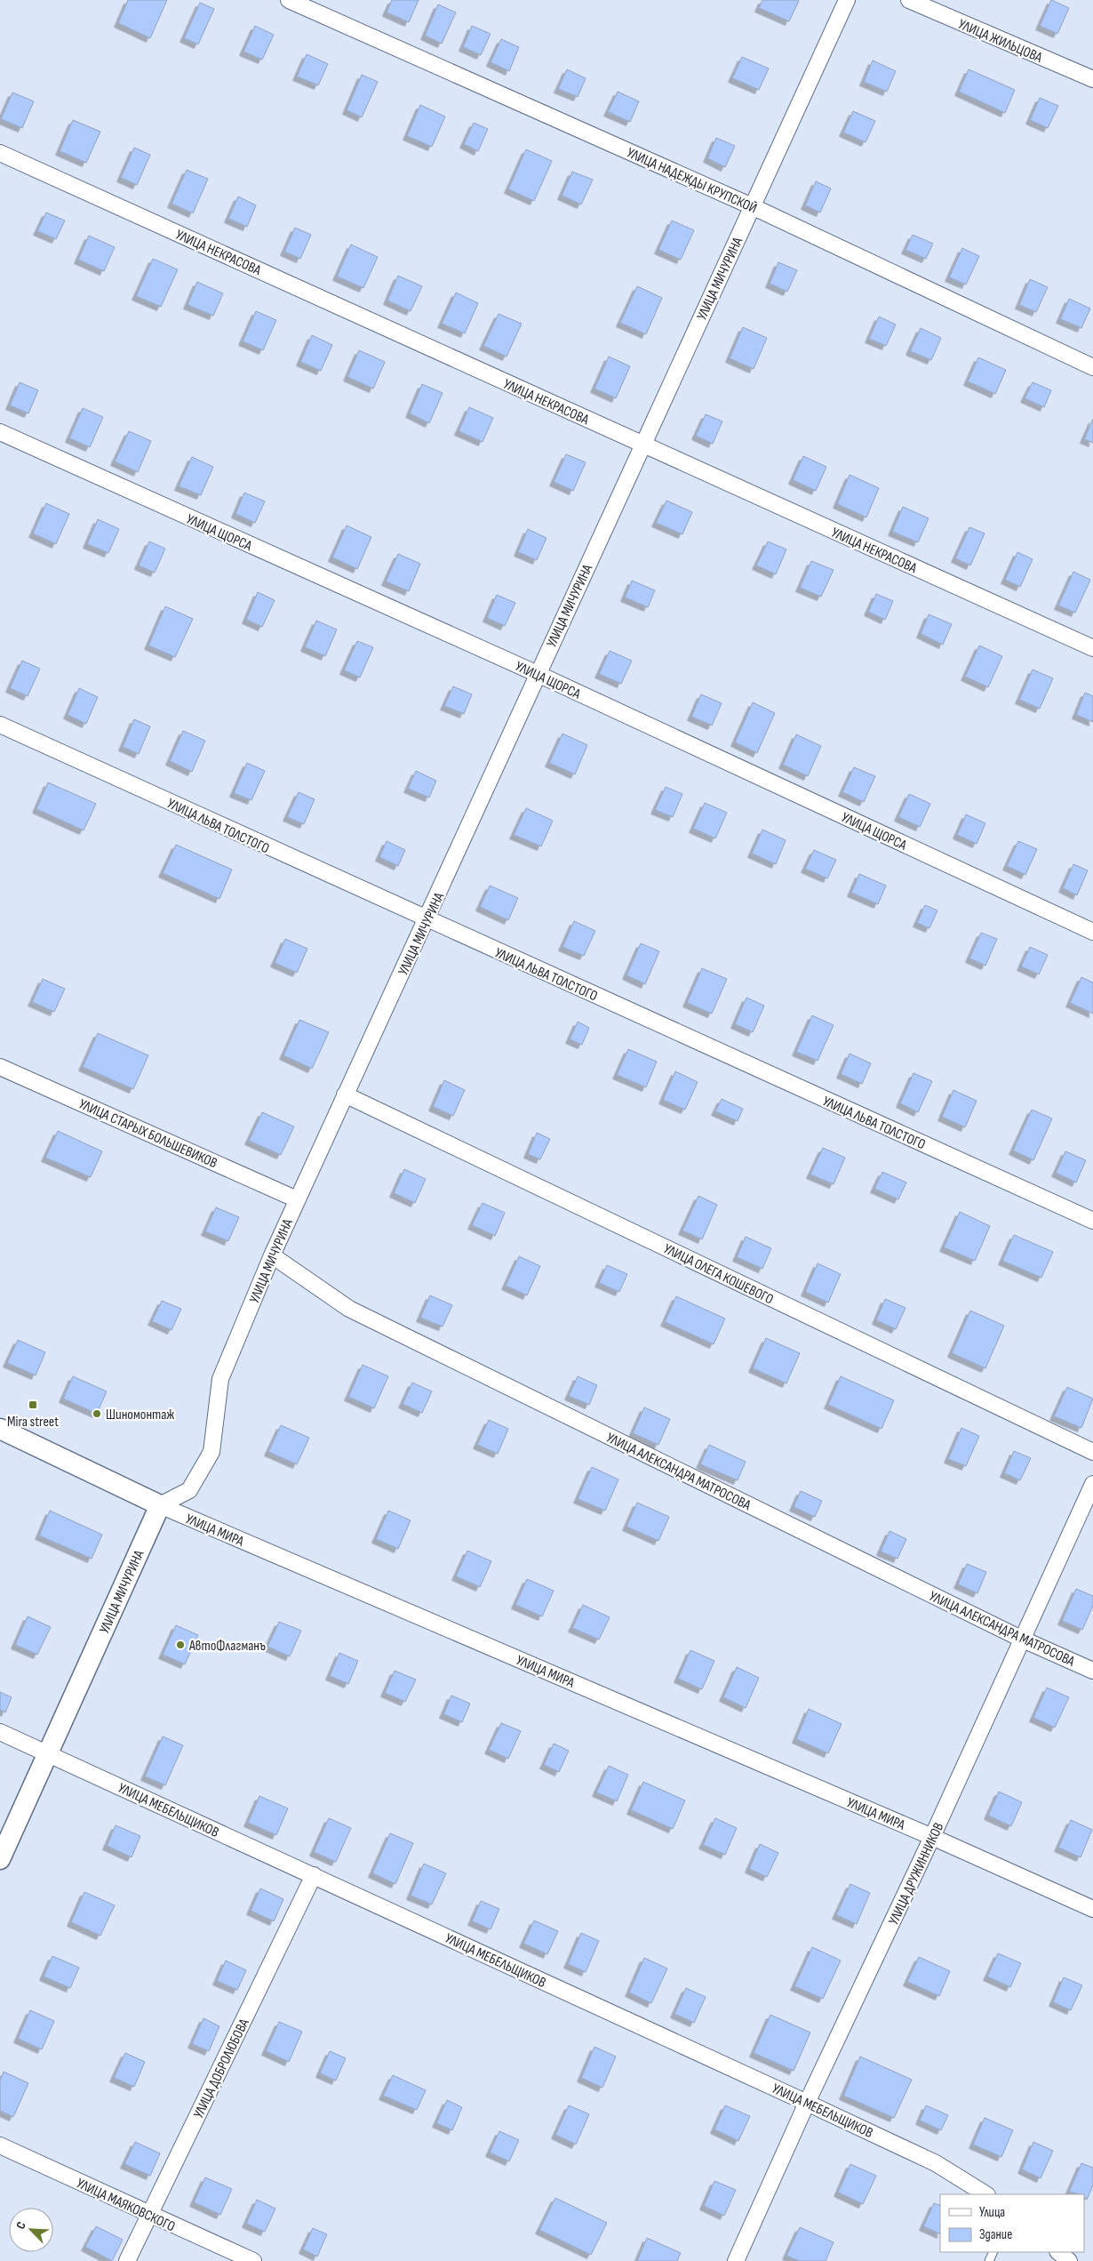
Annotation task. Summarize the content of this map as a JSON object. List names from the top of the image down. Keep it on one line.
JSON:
{"streets":{"street":["УЛИЦА ЖИЛЬЦОВА","УЛИЦА НАДЕЖДЫ КРУПСКОЙ","УЛИЦА НЕКРАСОВА","УЛИЦА МИЧУРИНА","УЛИЦА ЩОРСА","УЛИЦА ЛЬВА ТОЛСТОГО","УЛИЦА СТАРЫХ БОЛЬШЕВИКОВ","УЛИЦА ОЛЕГА КОШЕВОГО","УЛИЦА АЛЕКСАНДРА МАТРОСОВА","УЛИЦА МИРА","УЛИЦА МЕБЕЛЬЩИКОВ","УЛИЦА ДРУЖИННИКОВ","УЛИЦА ДОБРОЛЮБОВА","УЛИЦА МАЯКОВСКОГО"]},"crossings":[["УЛИЦА НАДЕЖДЫ КРУПСКОЙ","УЛИЦА МИЧУРИНА"],["УЛИЦА НЕКРАСОВА","УЛИЦА МИЧУРИНА"],["УЛИЦА МИЧУРИНА","УЛИЦА ЩОРСА"],["УЛИЦА МИЧУРИНА","УЛИЦА ЛЬВА ТОЛСТОГО"],["УЛИЦА МИЧУРИНА","УЛИЦА СТАРЫХ БОЛЬШЕВИКОВ"],["УЛИЦА МИЧУРИНА","УЛИЦА ОЛЕГА КОШЕВОГО"],["УЛИЦА МИЧУРИНА","УЛИЦА АЛЕКСАНДРА МАТРОСОВА"],["УЛИЦА МИЧУРИНА","УЛИЦА МИРА"],["УЛИЦА МИЧУРИНА","УЛИЦА МЕБЕЛЬЩИКОВ"],["УЛИЦА АЛЕКСАНДРА МАТРОСОВА","УЛИЦА ДРУЖИННИКОВ"],["УЛИЦА МИРА","УЛИЦА ДРУЖИННИКОВ"],["УЛИЦА МЕБЕЛЬЩИКОВ","УЛИЦА ДРУЖИННИКОВ"],["УЛИЦА МЕБЕЛЬЩИКОВ","УЛИЦА ДОБРОЛЮБОВА"],["УЛИЦА ДОБРОЛЮБОВА","УЛИЦА МАЯКОВСКОГО"]],"places":{"transit":["Mira street"],"other":["Шиномонтаж","АвтоФлагманъ"]},"legend":["Улица","Здание"],"north":"top left"}
